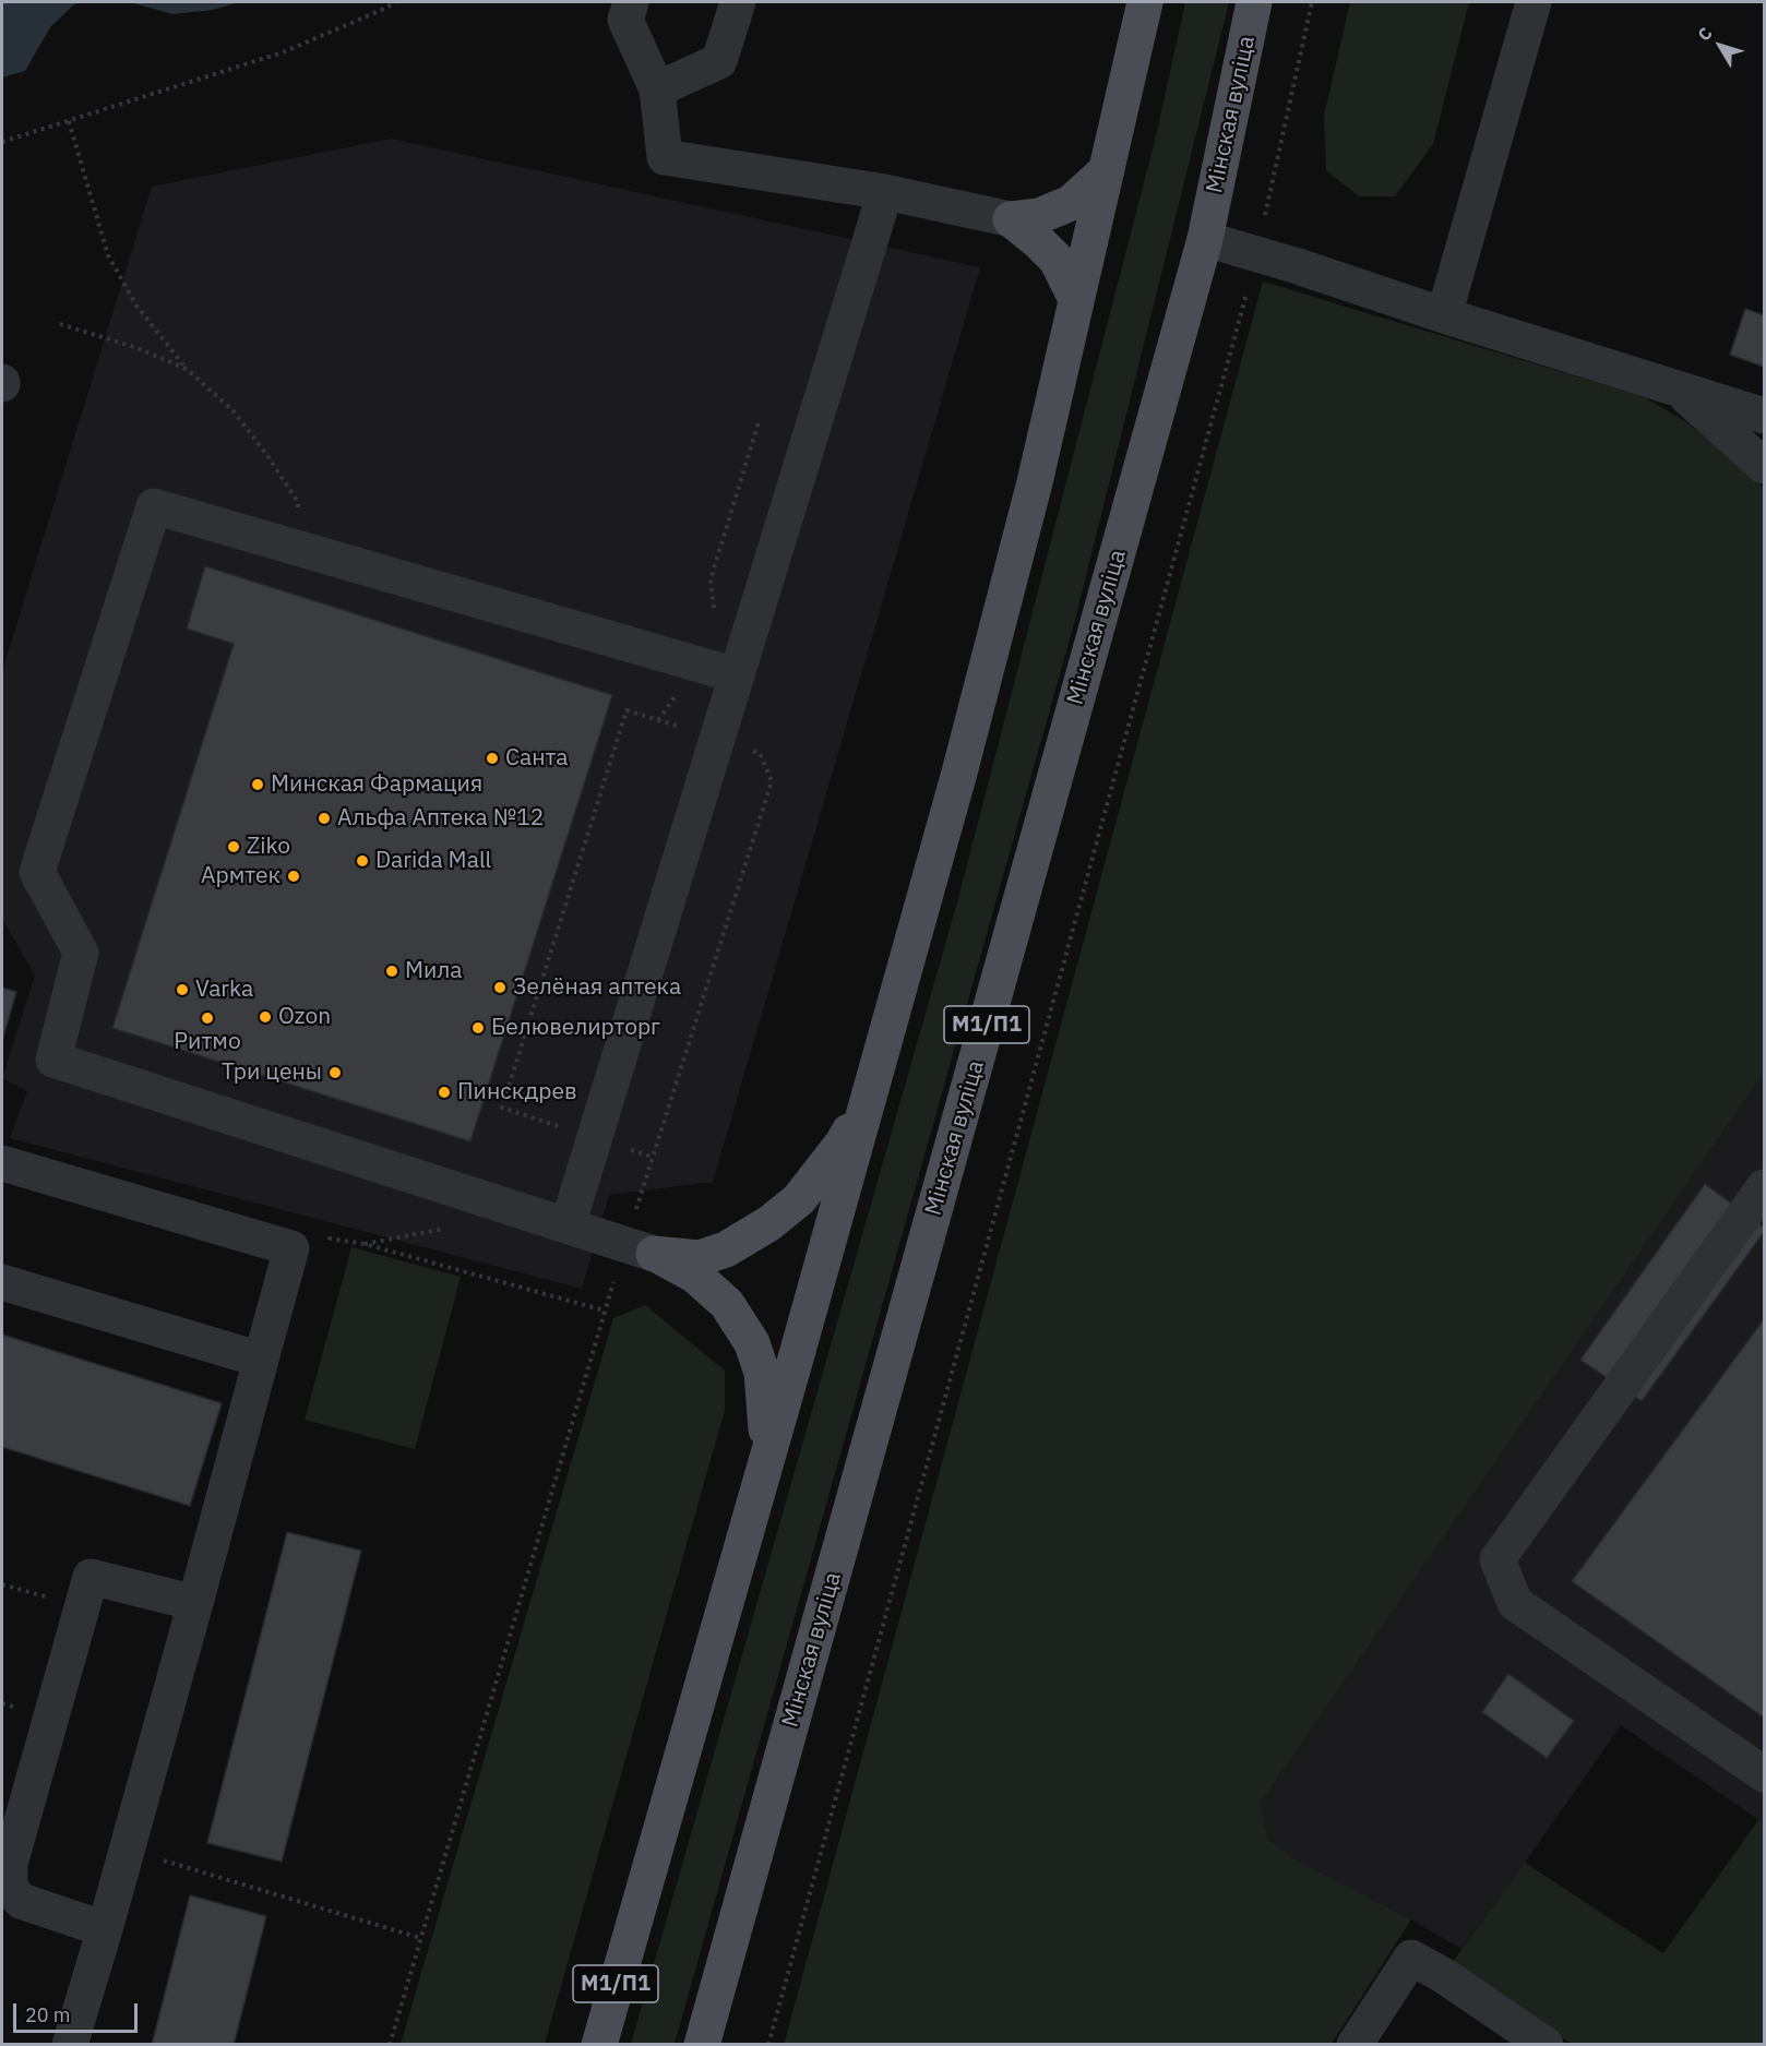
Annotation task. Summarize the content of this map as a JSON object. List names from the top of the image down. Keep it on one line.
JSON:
{"streets":{"main road":["Мінская вуліца","М1/П1"]},"places":["Санта","Минская Фармация","Альфа Аптека №12","Ziko","Darida Mall","Армтек","Мила","Зелёная аптека","Varka","Ozon","Ритмо","Белювелирторг","Три цены","Пинскдрев"],"scale_bar":"20 m","north":"top left"}
